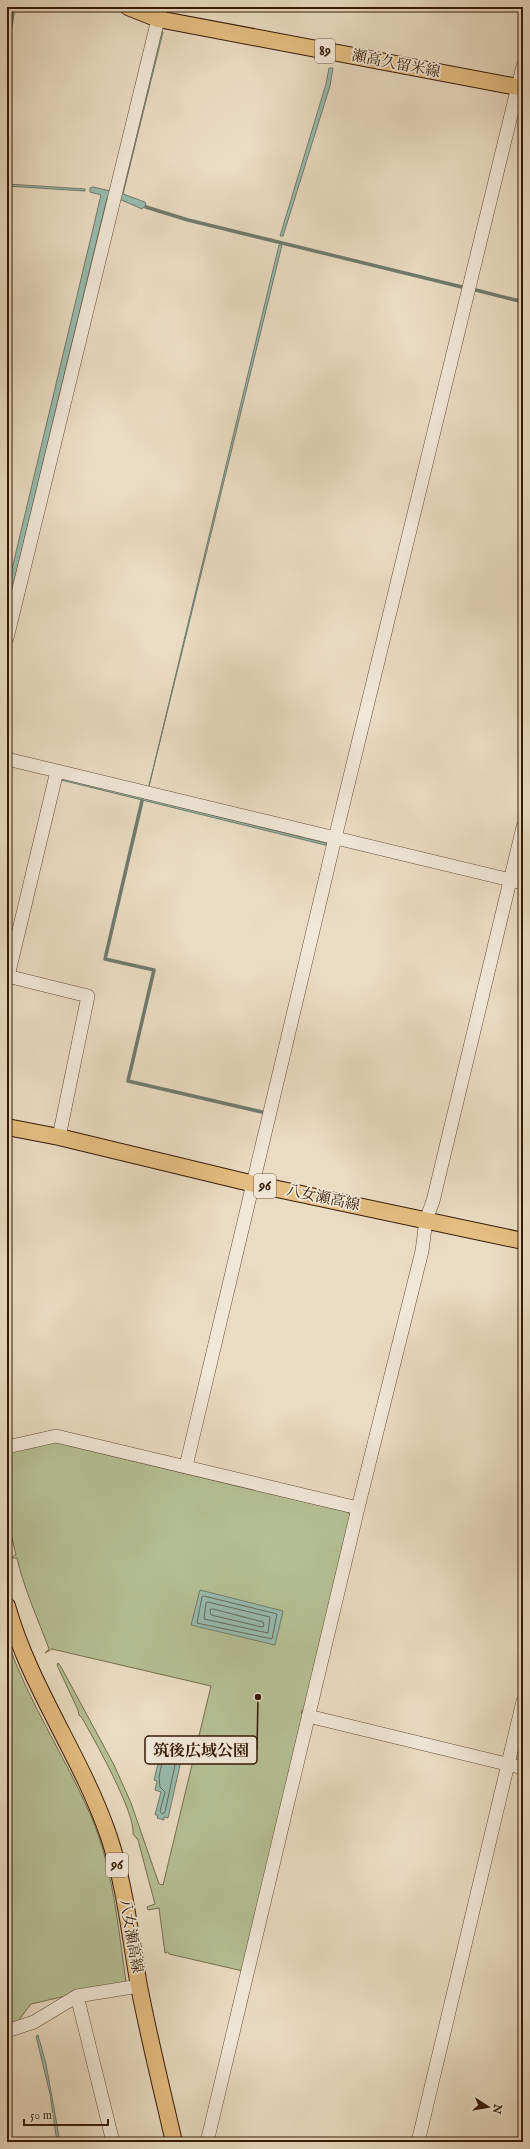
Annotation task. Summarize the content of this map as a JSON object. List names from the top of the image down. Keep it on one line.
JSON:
{"streets":{"main road":["89","瀬高久留米線","96","八女瀬高線"]},"places":["筑後広域公園"],"scale_bar":"50 m","north":"right"}
